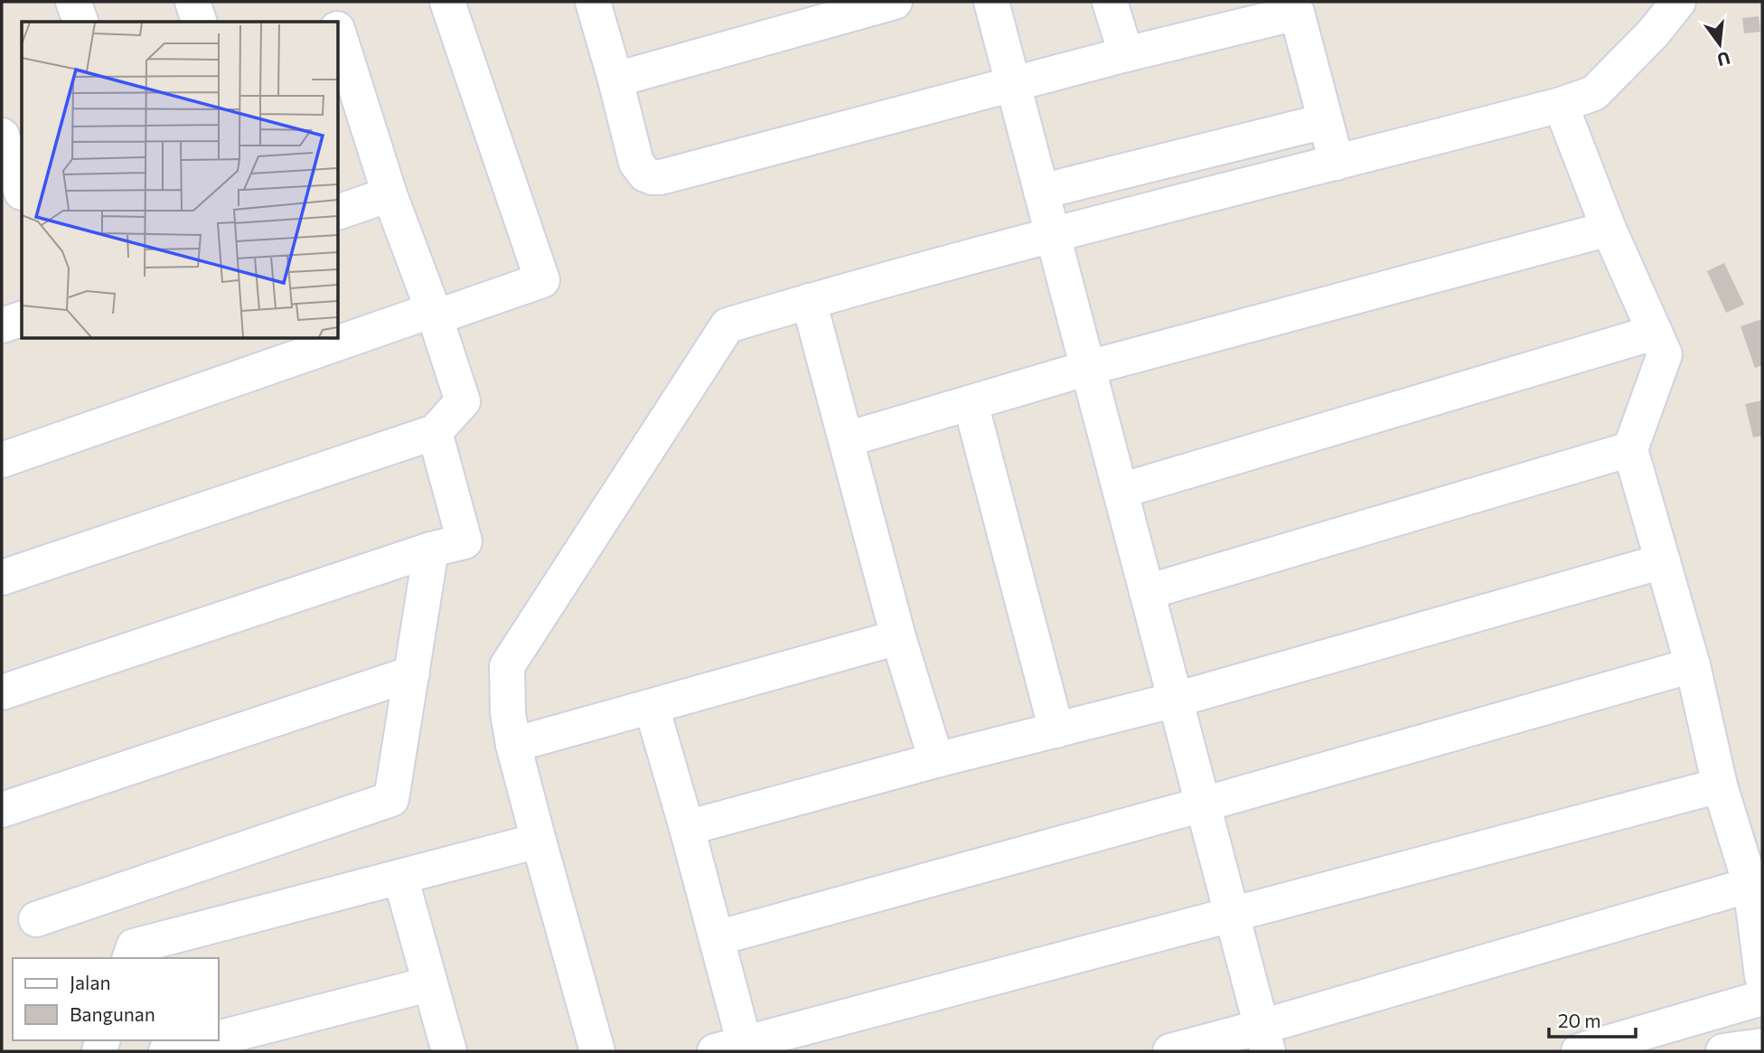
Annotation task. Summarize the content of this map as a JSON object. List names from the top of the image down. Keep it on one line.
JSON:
{"legend":["Jalan","Bangunan"],"scale_bar":"20 m","north":"bottom"}
